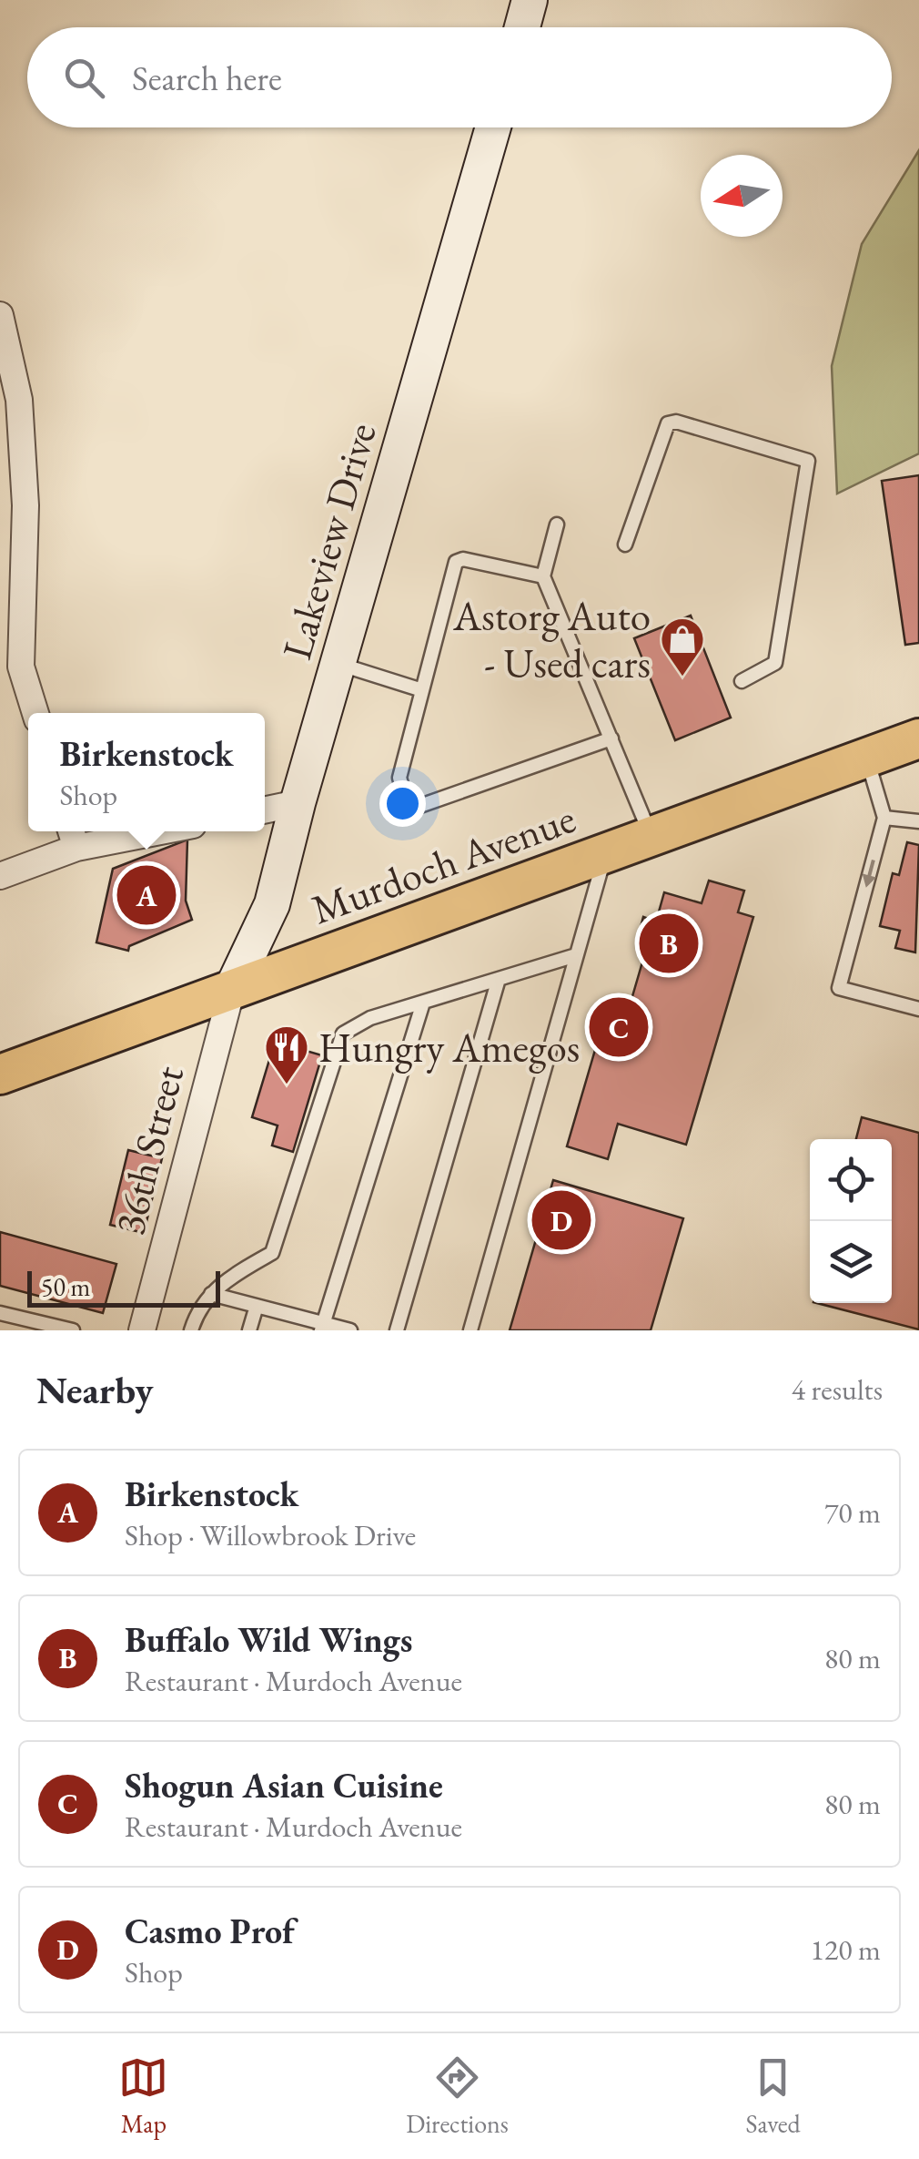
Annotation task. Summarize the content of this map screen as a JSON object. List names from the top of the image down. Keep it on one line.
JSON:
{"streets":{"main road":["Murdoch Avenue"],"street":["Lakeview Drive","36th Street"]},"crossings":[["Lakeview Drive","Murdoch Avenue"],["Lakeview Drive","36th Street"],["Murdoch Avenue","36th Street"]],"places":{"shop":["Astorg Auto - Used cars"],"restaurant":["Hungry Amegos"]},"scale_bar":"50 m","north":"left","page":{"search":"Search here","popup":["Birkenstock","Shop"],"pins":["A","B","C","D"],"scale":"50 m","heading":["Nearby","4 results"],"list":[{"mark":"A","name":"Birkenstock","note":"Shop · Willowbrook Drive","value":"70 m"},{"mark":"B","name":"Buffalo Wild Wings","note":"Restaurant · Murdoch Avenue","value":"80 m"},{"mark":"C","name":"Shogun Asian Cuisine","note":"Restaurant · Murdoch Avenue","value":"80 m"},{"mark":"D","name":"Casmo Prof","note":"Shop","value":"120 m"}],"nav":["Map","Directions","Saved"]}}
